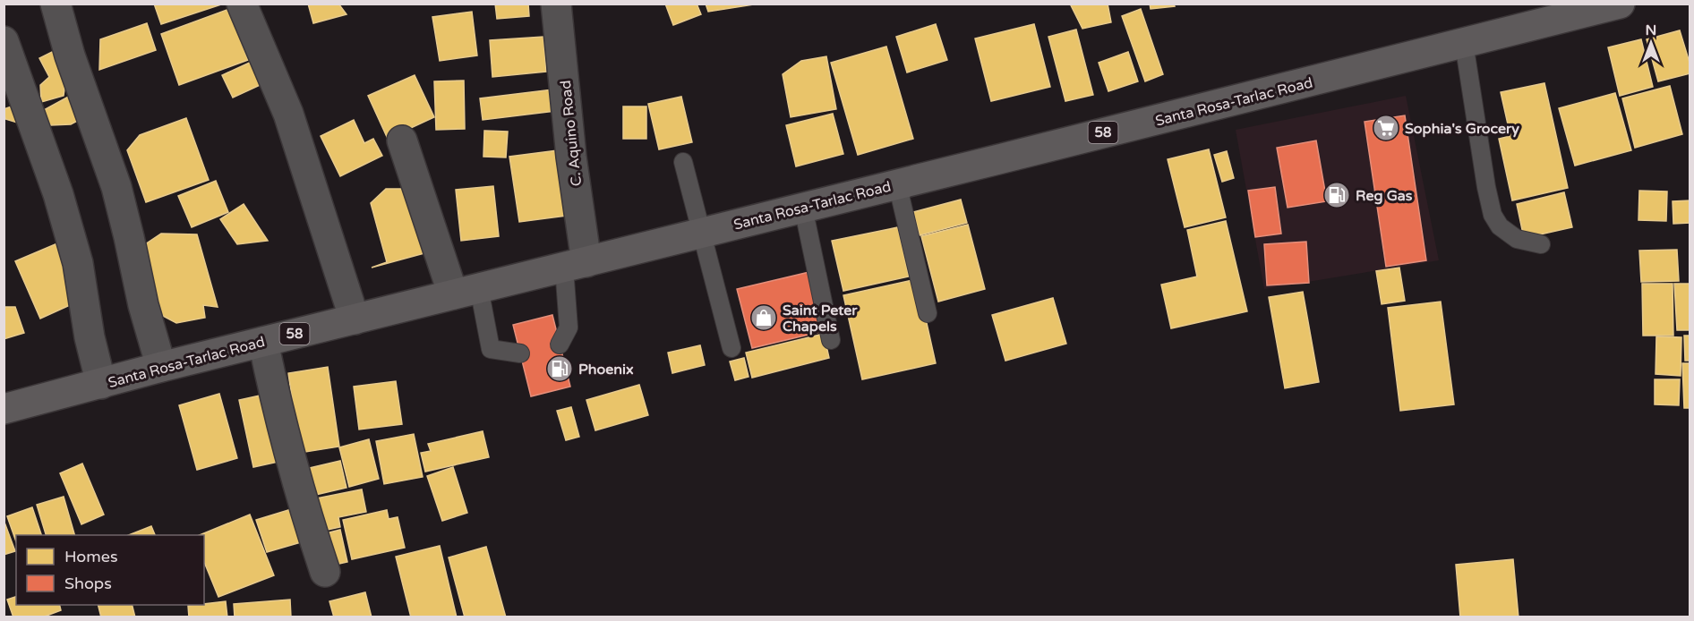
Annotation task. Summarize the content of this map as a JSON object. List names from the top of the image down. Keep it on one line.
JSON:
{"streets":{"highway":["Santa Rosa-Tarlac Road","58"],"street":["C. Aquino Road"]},"crossings":[["Santa Rosa-Tarlac Road","C. Aquino Road"]],"places":{"supermarket":["Sophia's Grocery"],"fuel station":["Reg Gas","Phoenix"],"shop":["Saint Peter Chapels"]},"legend":["Homes","Shops"],"north":"top"}
